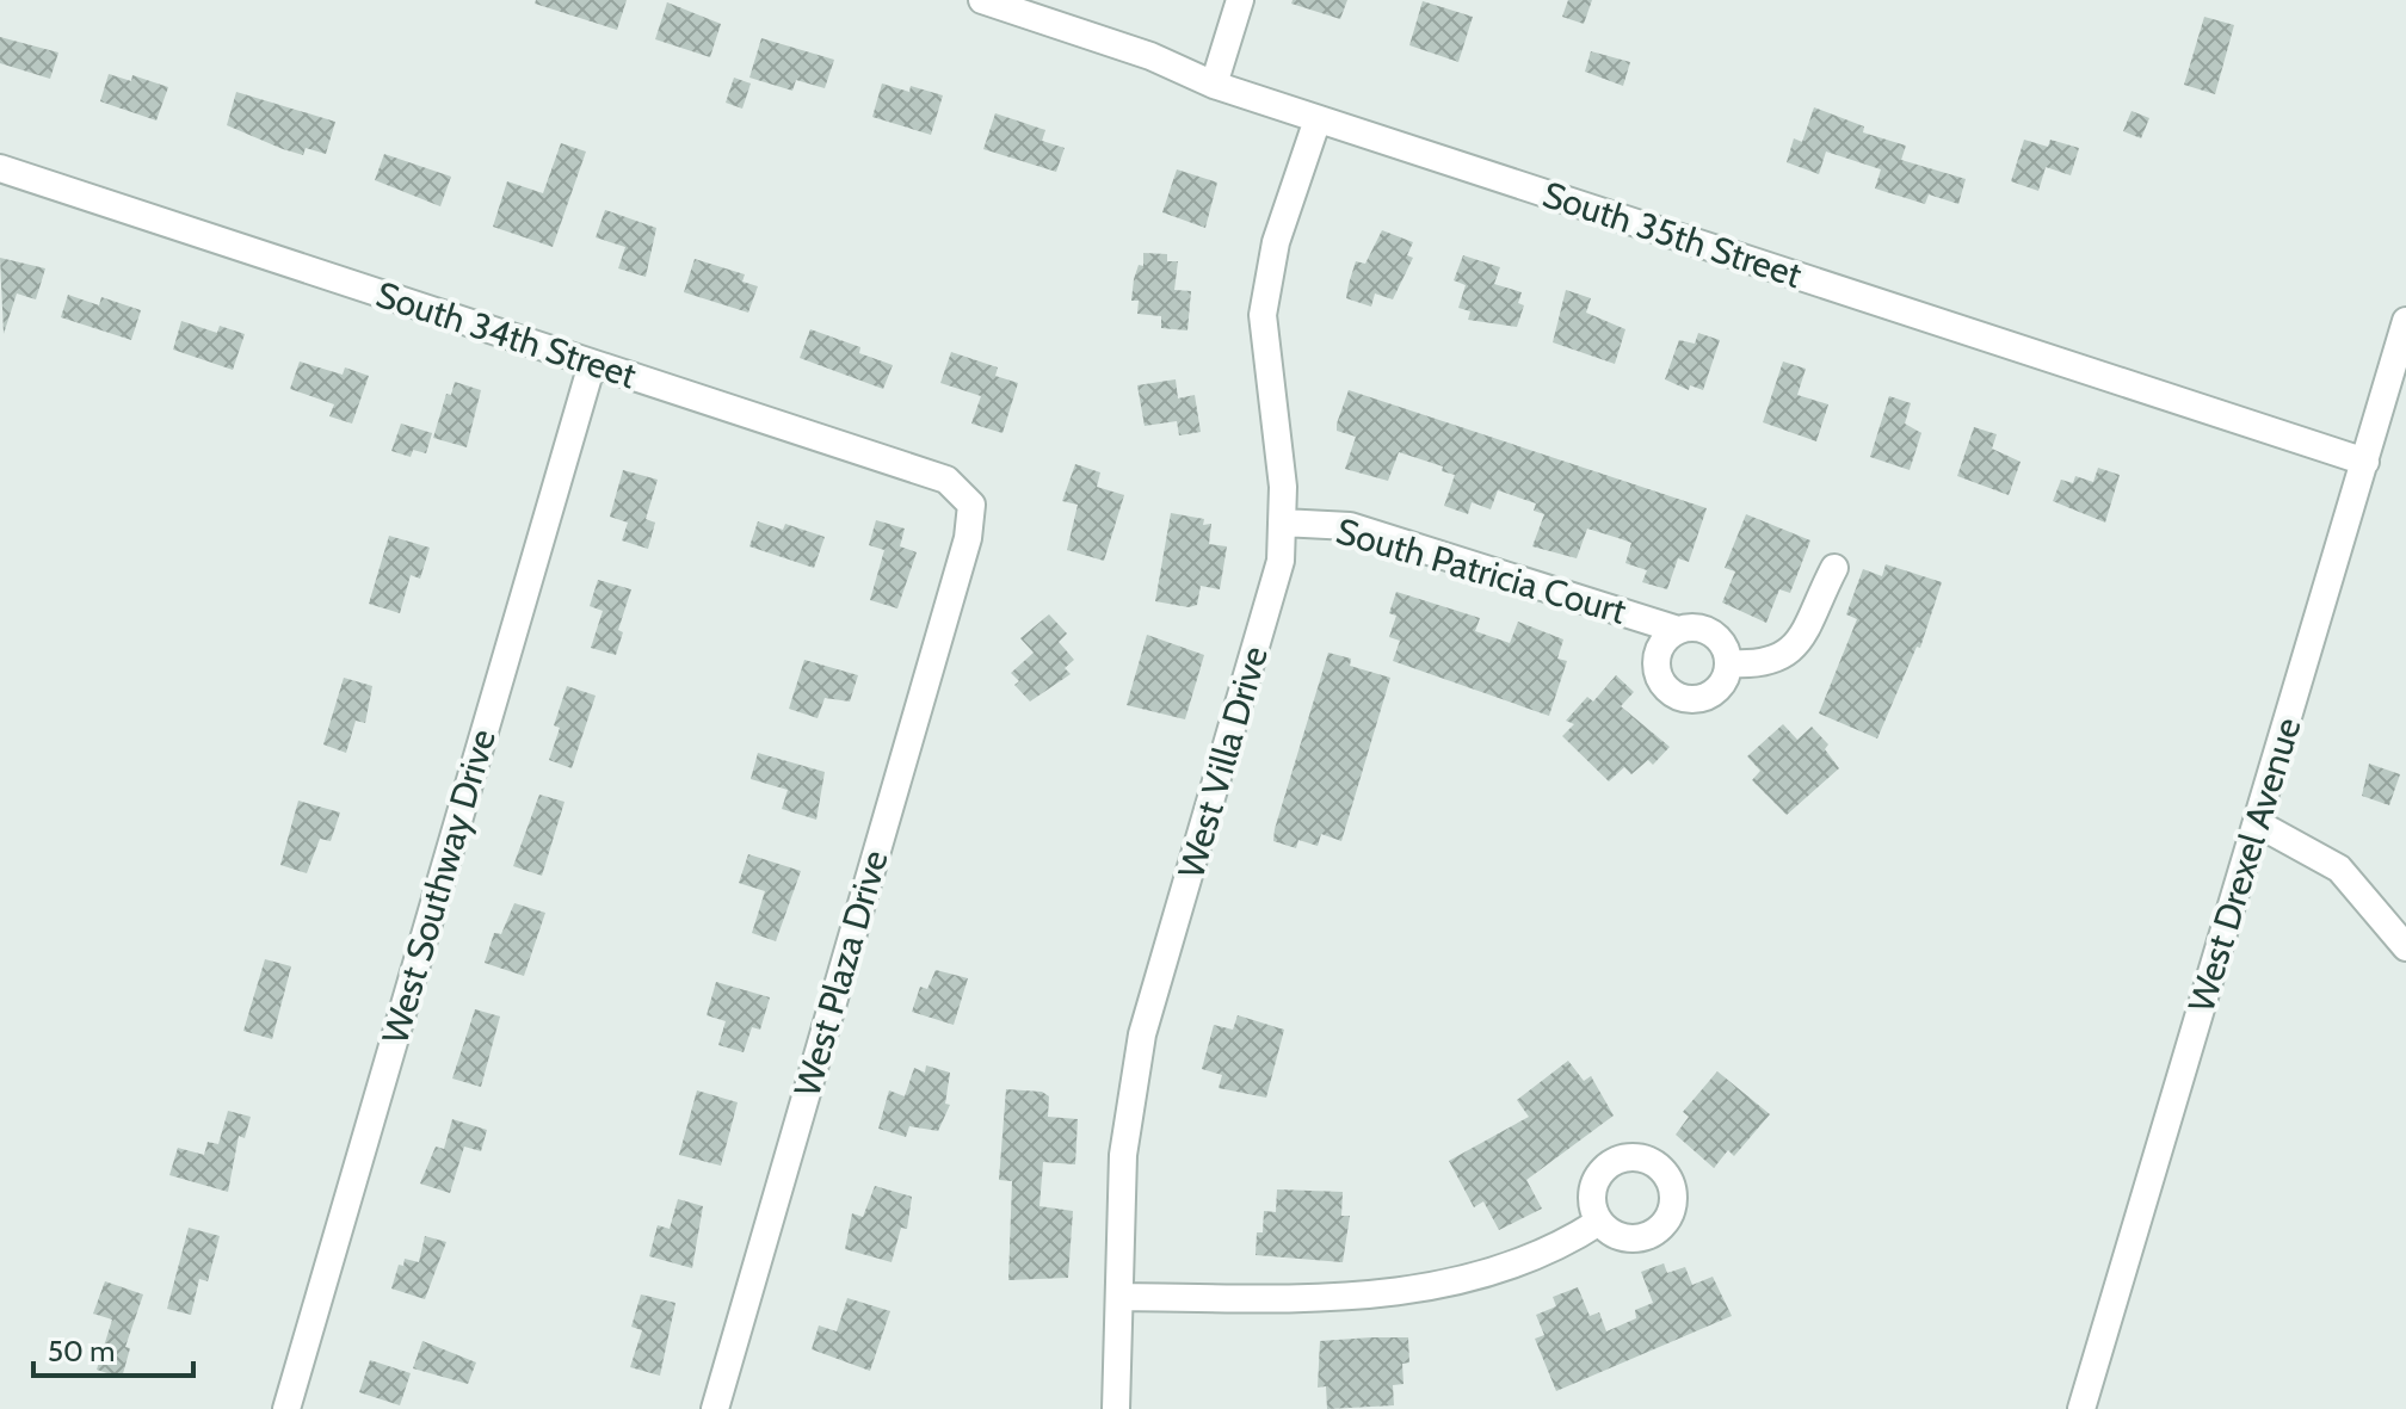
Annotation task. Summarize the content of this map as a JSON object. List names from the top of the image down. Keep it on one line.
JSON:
{"streets":{"street":["South 35th Street","South 34th Street","South Patricia Court","West Villa Drive","West Drexel Avenue","West Southway Drive","West Plaza Drive"]},"crossings":[["South 35th Street","West Villa Drive"],["South 35th Street","West Drexel Avenue"],["South 34th Street","West Southway Drive"],["South 34th Street","West Plaza Drive"],["South Patricia Court","West Villa Drive"]],"scale_bar":"50 m"}
